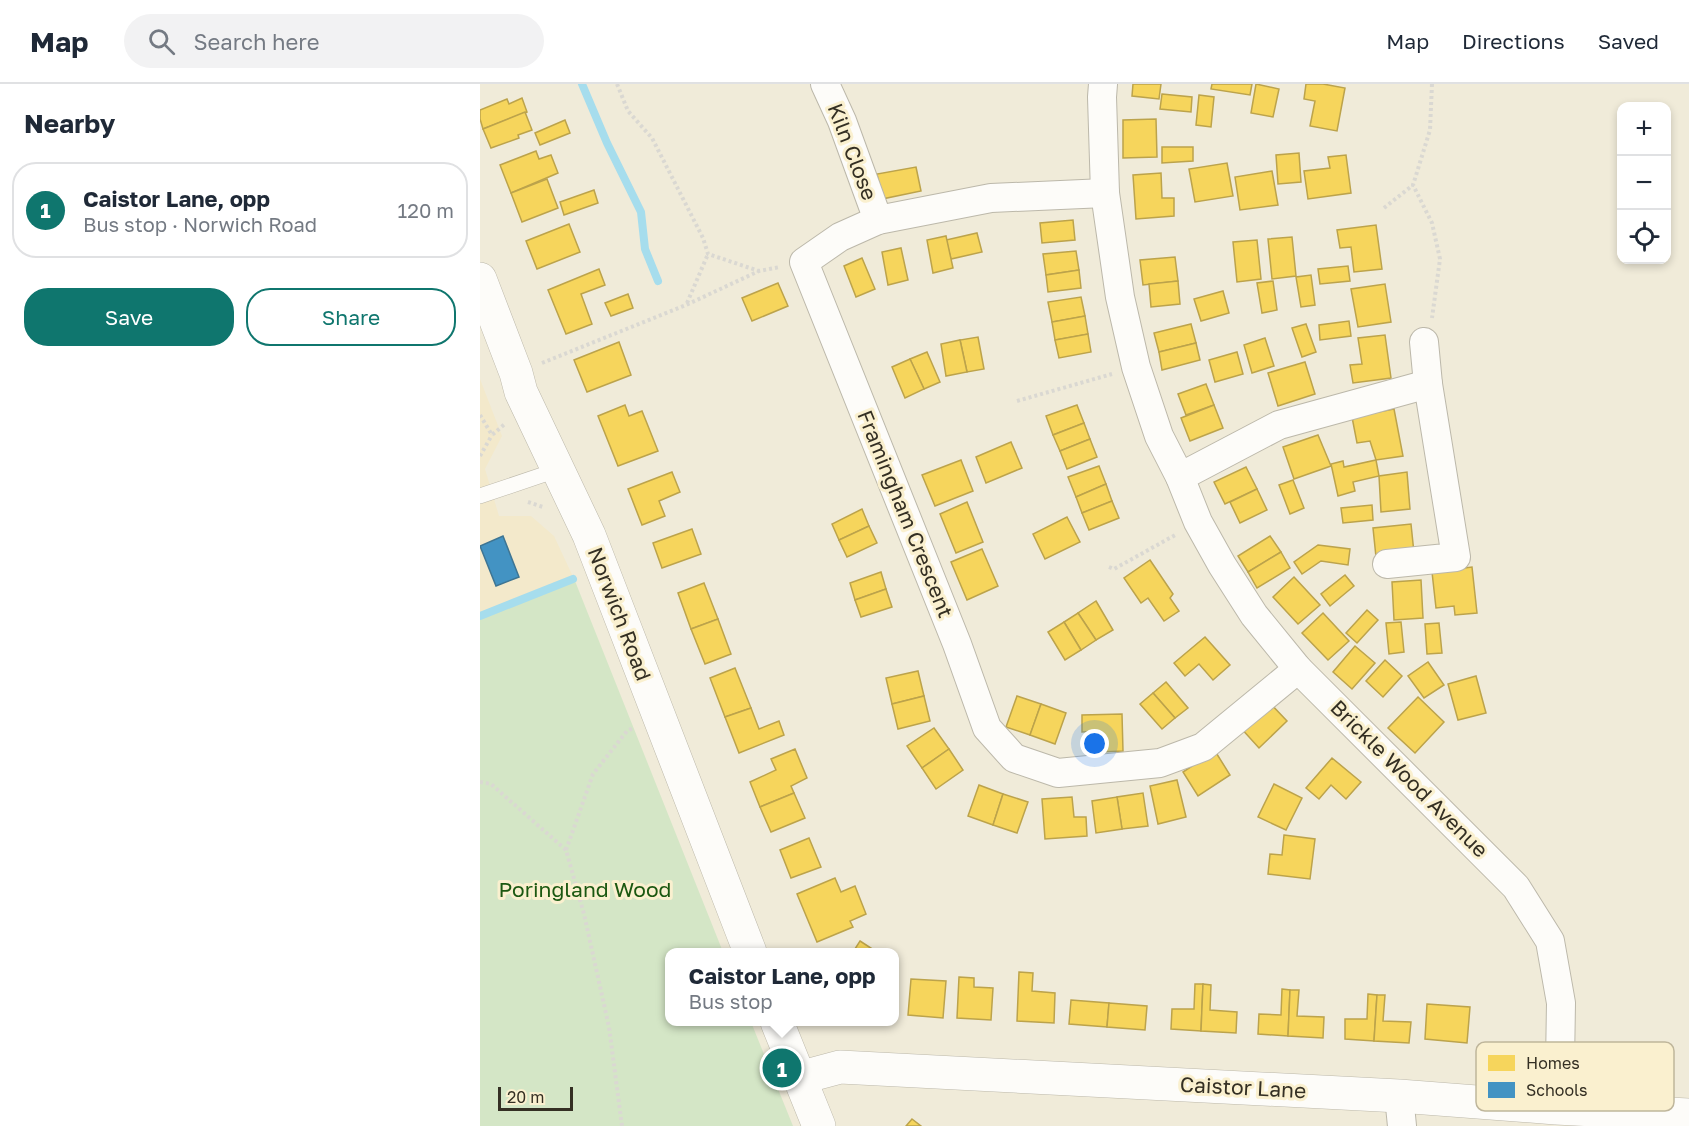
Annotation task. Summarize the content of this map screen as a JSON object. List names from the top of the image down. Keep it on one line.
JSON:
{"streets":{"street":["Kiln Close","Framingham Crescent","Norwich Road","Brickle Wood Avenue","Caistor Lane"]},"crossings":[["Framingham Crescent","Brickle Wood Avenue"]],"parks":["Poringland Wood"],"legend":["Homes","Schools"],"scale_bar":"20 m","page":{"header":"Map","search":"Search here","nav":["Map","Directions","Saved"],"heading":"Nearby","map_buttons":["+","−"],"list":[{"mark":"1","name":"Caistor Lane, opp","note":"Bus stop · Norwich Road","value":"120 m"}],"buttons":["Save","Share"],"popup":["Caistor Lane, opp","Bus stop"],"pins":"1","scale":"20 m"}}
